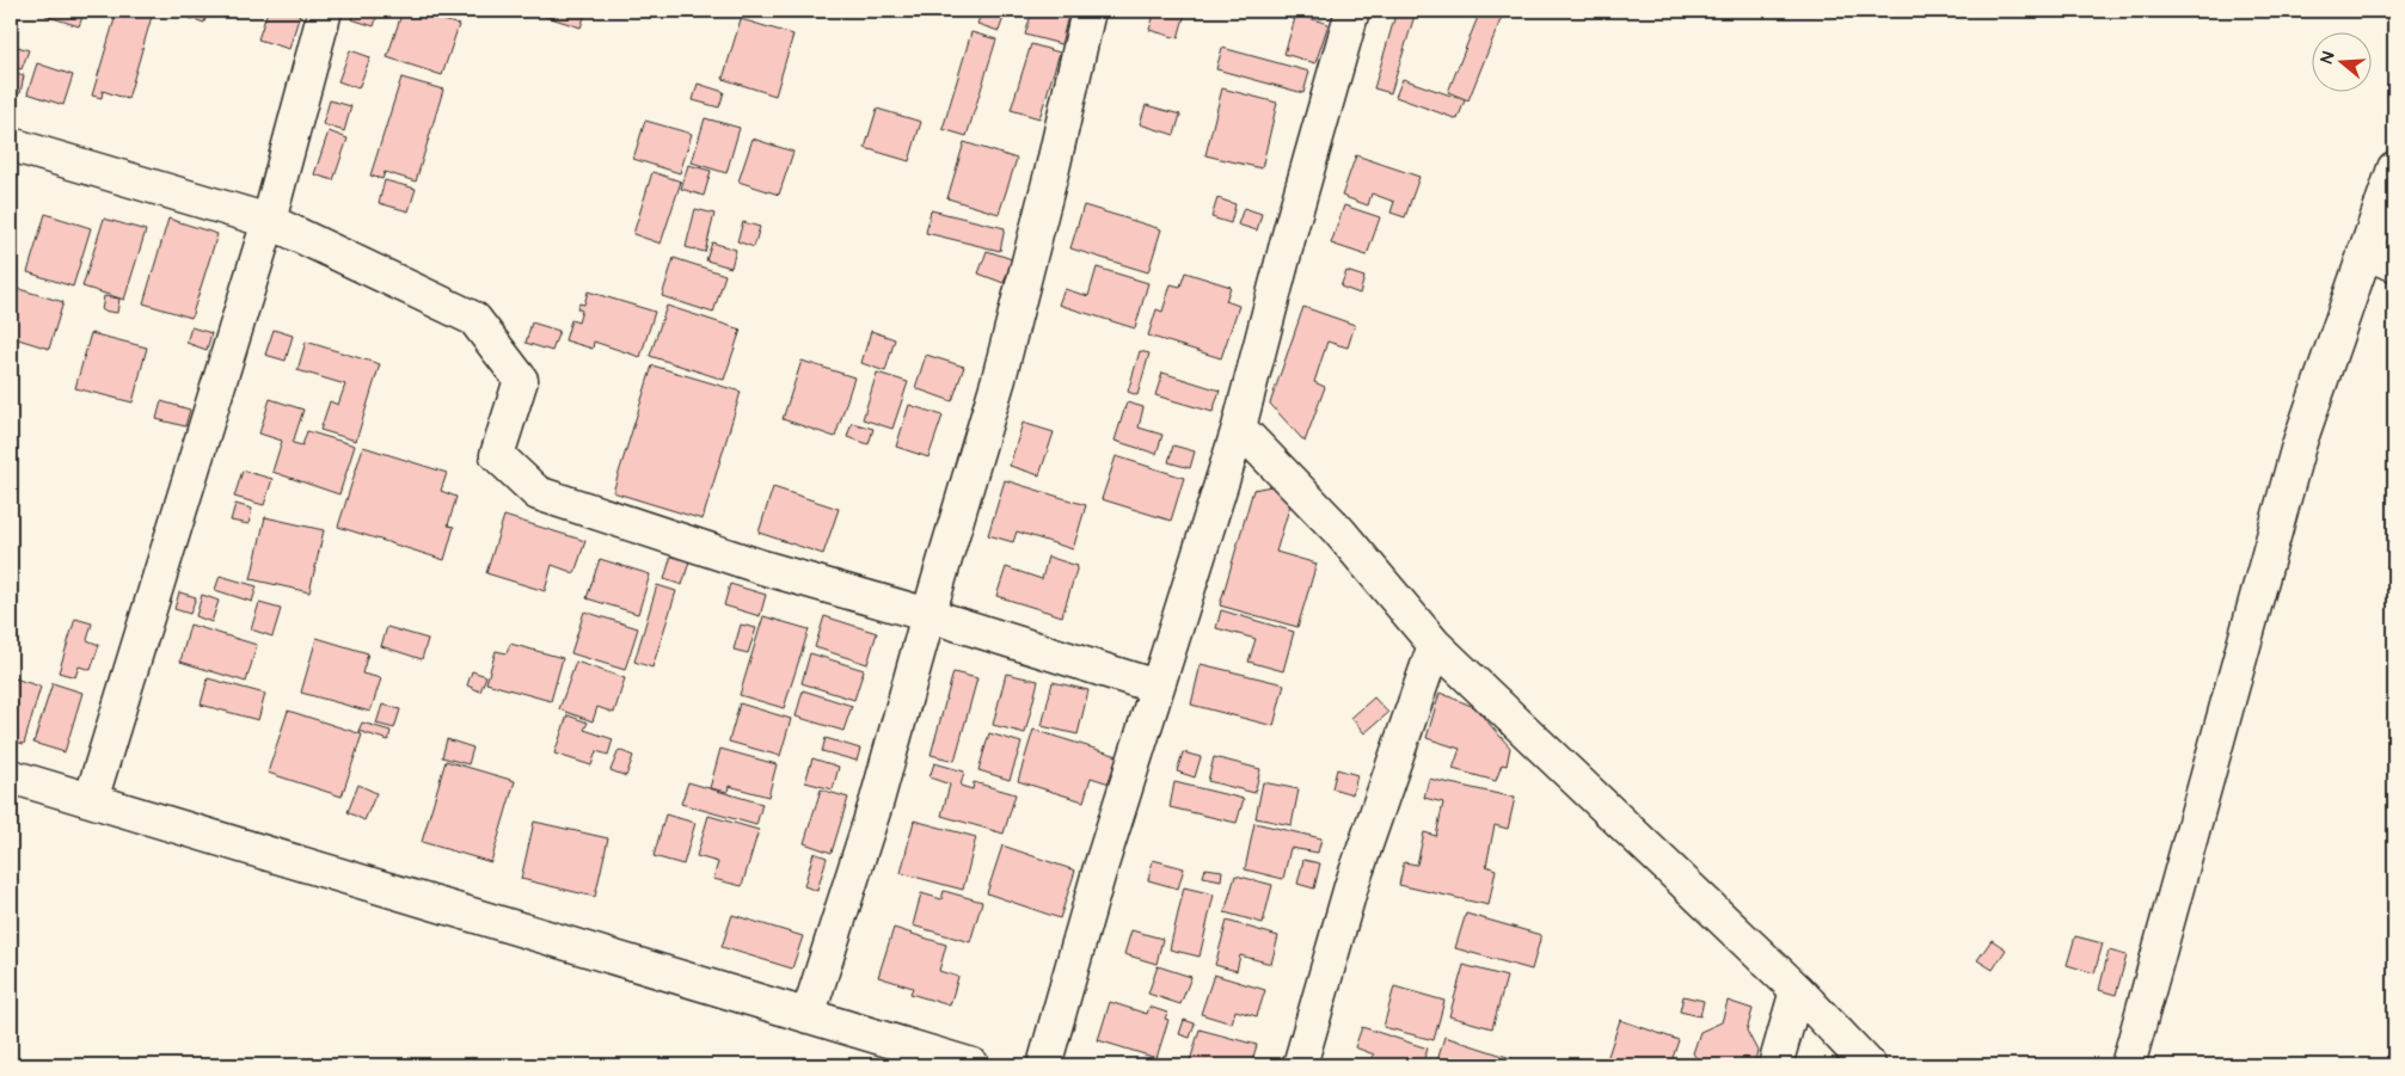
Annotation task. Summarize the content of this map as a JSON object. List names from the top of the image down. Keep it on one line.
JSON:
{"north":"left"}
